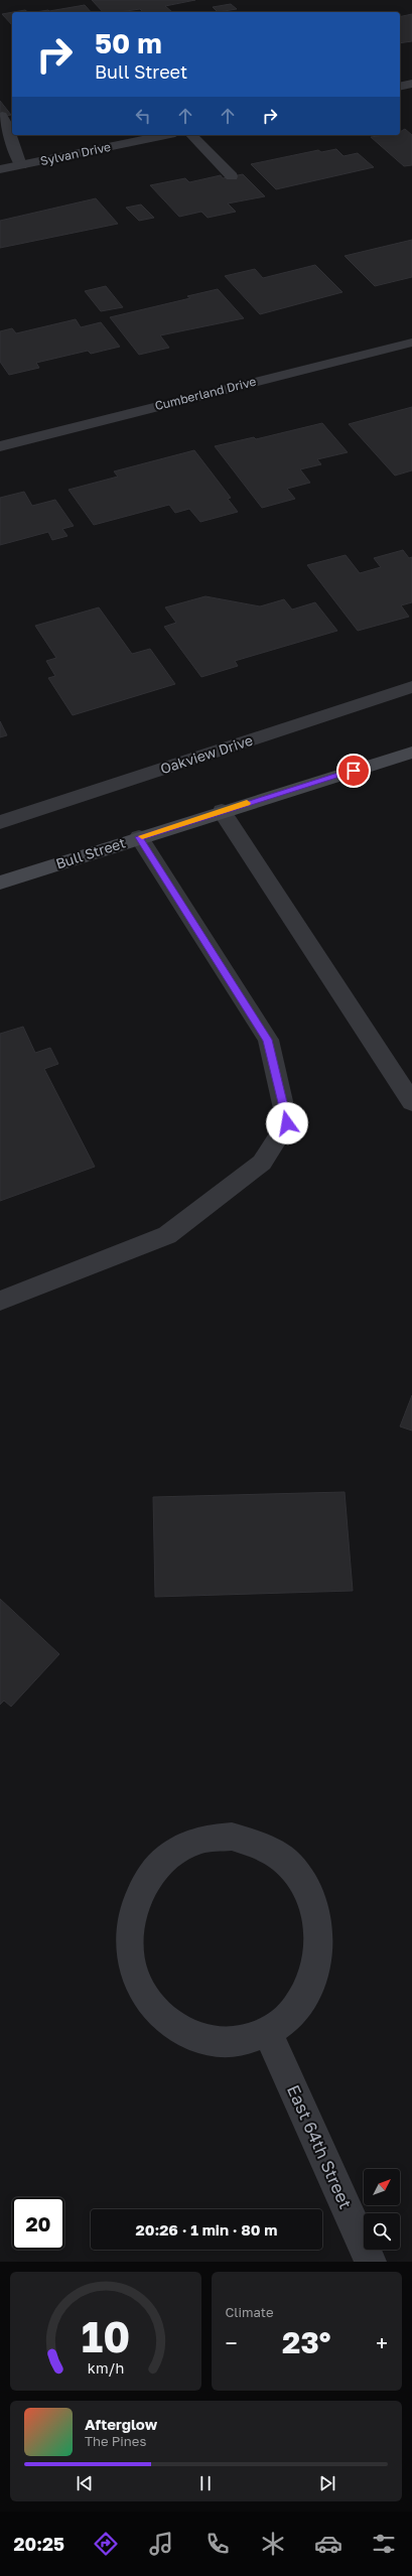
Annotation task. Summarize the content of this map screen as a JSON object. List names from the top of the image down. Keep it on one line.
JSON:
{"streets":{"street":["Sylvan Drive","Cumberland Drive","Oakview Drive","Bull Street","East 64th Street"]},"north":"top right","page":{"turn":["50 m","Bull Street"],"limit":"20","trip":"20:26 · 1 min · 80 m","tile":"Climate","heat":["−","23°","+"],"song":["Afterglow","The Pines"],"tabs":"20:25","gauge":["10","km/h"]}}
